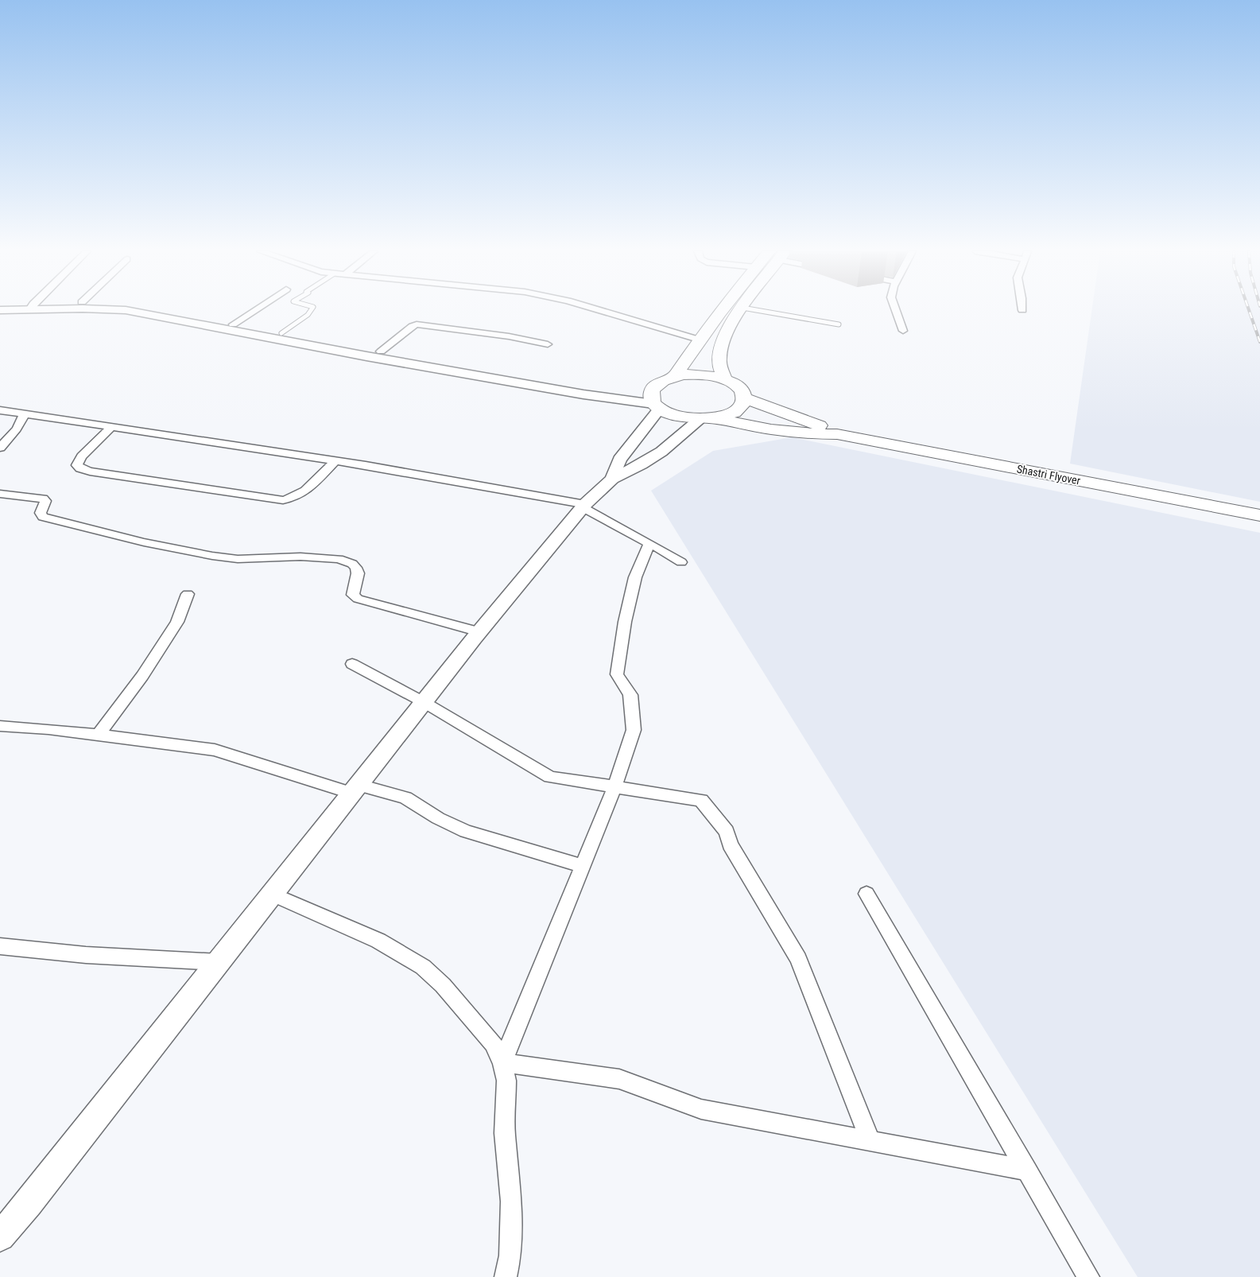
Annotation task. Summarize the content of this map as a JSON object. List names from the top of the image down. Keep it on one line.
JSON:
{"streets":{"highway":["Shastri Flyover"]}}
